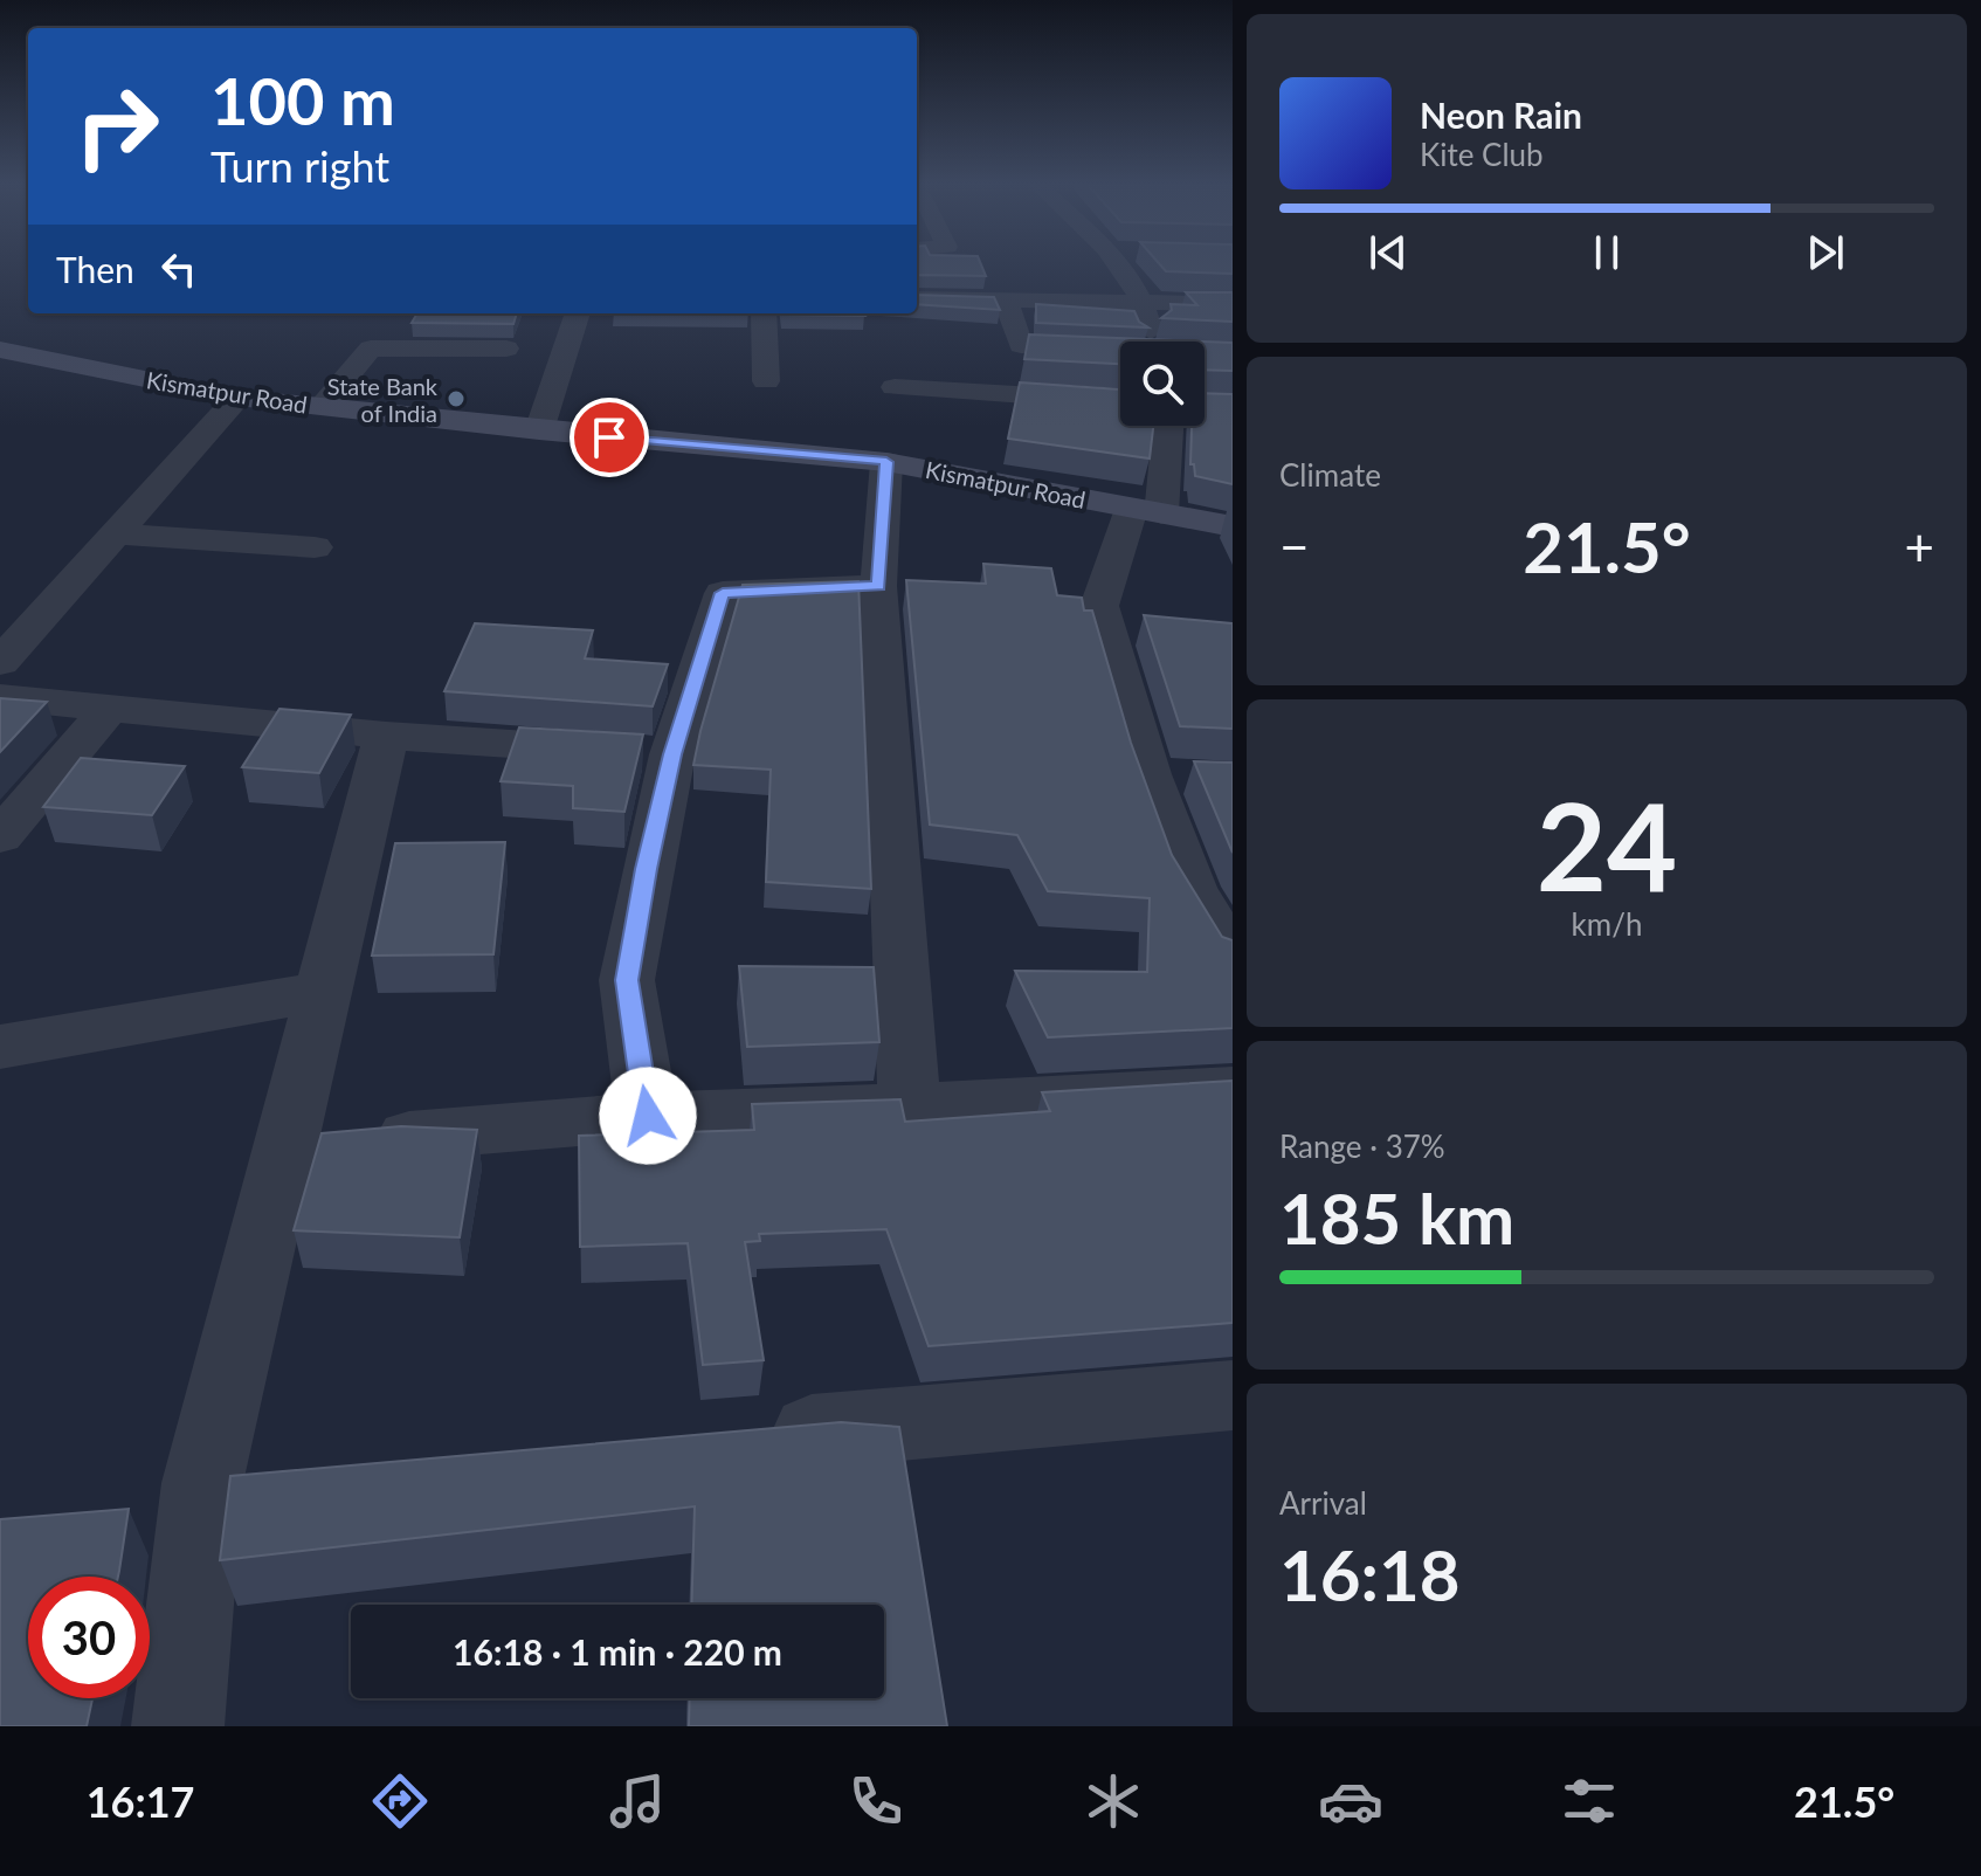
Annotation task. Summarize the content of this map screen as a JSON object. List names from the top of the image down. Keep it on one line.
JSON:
{"streets":{"street":["Kismatpur Road"]},"places":["State Bank of India"],"page":{"turn":["100 m","Turn right"],"song":["Neon Rain","Kite Club"],"then":"Then","tile":["Climate",["24","km/h"],["Range · 37%","185 km"],["Arrival","16:18"]],"heat":["−","21.5°","+"],"limit":"30","trip":"16:18 · 1 min · 220 m","tabs":["16:17","21.5°"]}}
